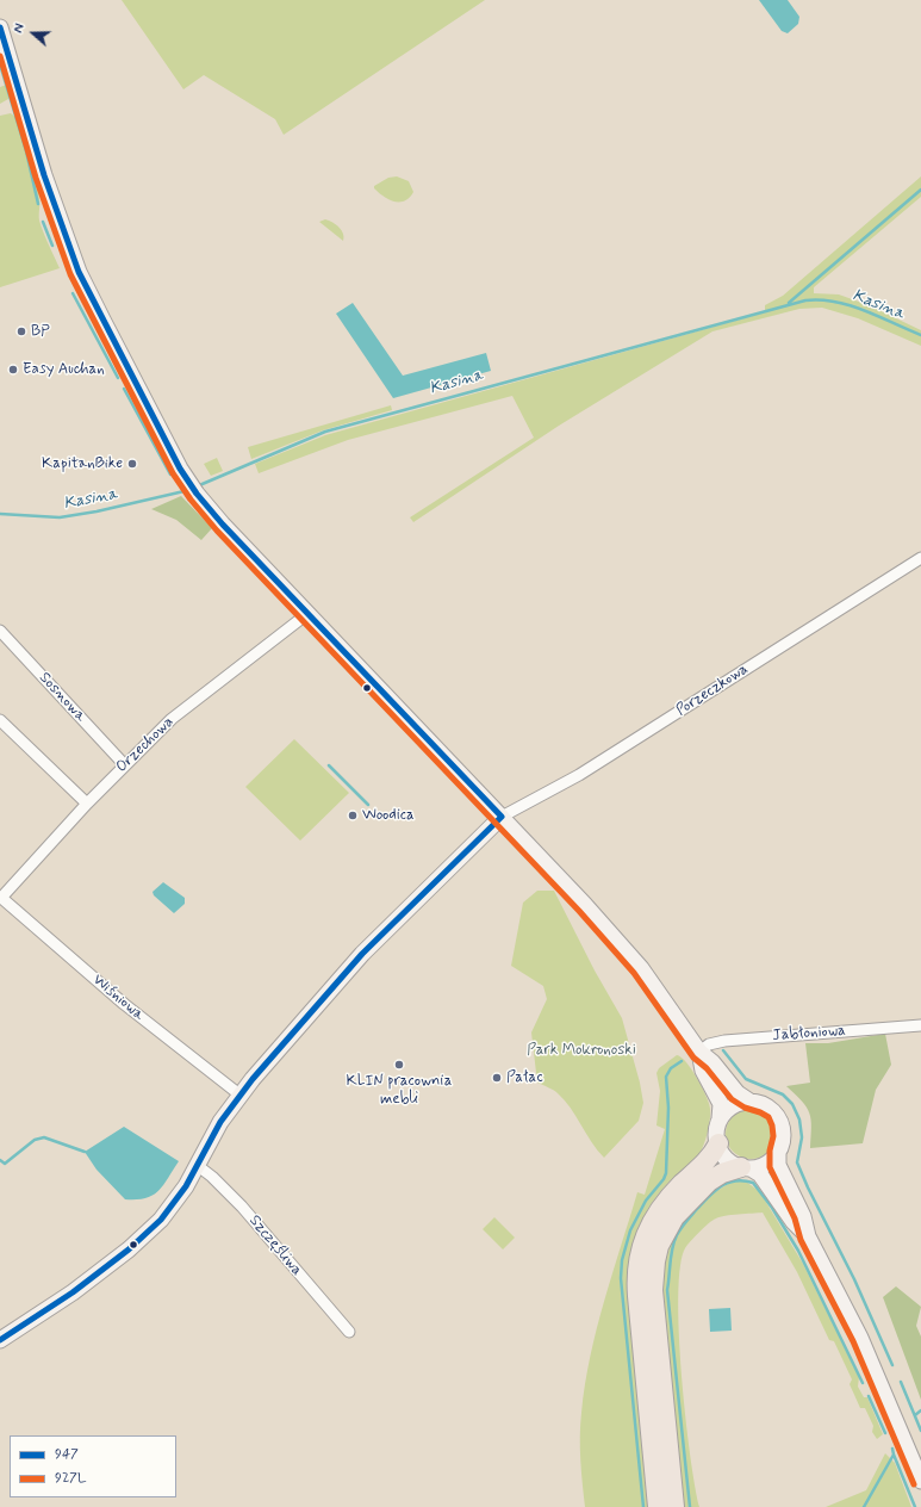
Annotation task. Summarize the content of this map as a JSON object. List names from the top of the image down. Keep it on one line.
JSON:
{"streets":{"street":["Porzeczkowa","Sosnowa","Orzechowa","Wiśniowa","Jabłoniowa","Szczęśliwa"]},"crossings":[["Sosnowa","Orzechowa"],["Orzechowa","Wiśniowa"]],"water":["Kasina"],"parks":["Park Mokronoski"],"places":["BP","Easy Auchan","KapitanBike","Woodica","KLIN pracownia mebli","Pałac"],"lines":["transit line 947","transit line 927L"],"legend":["947","927L"],"north":"left"}
